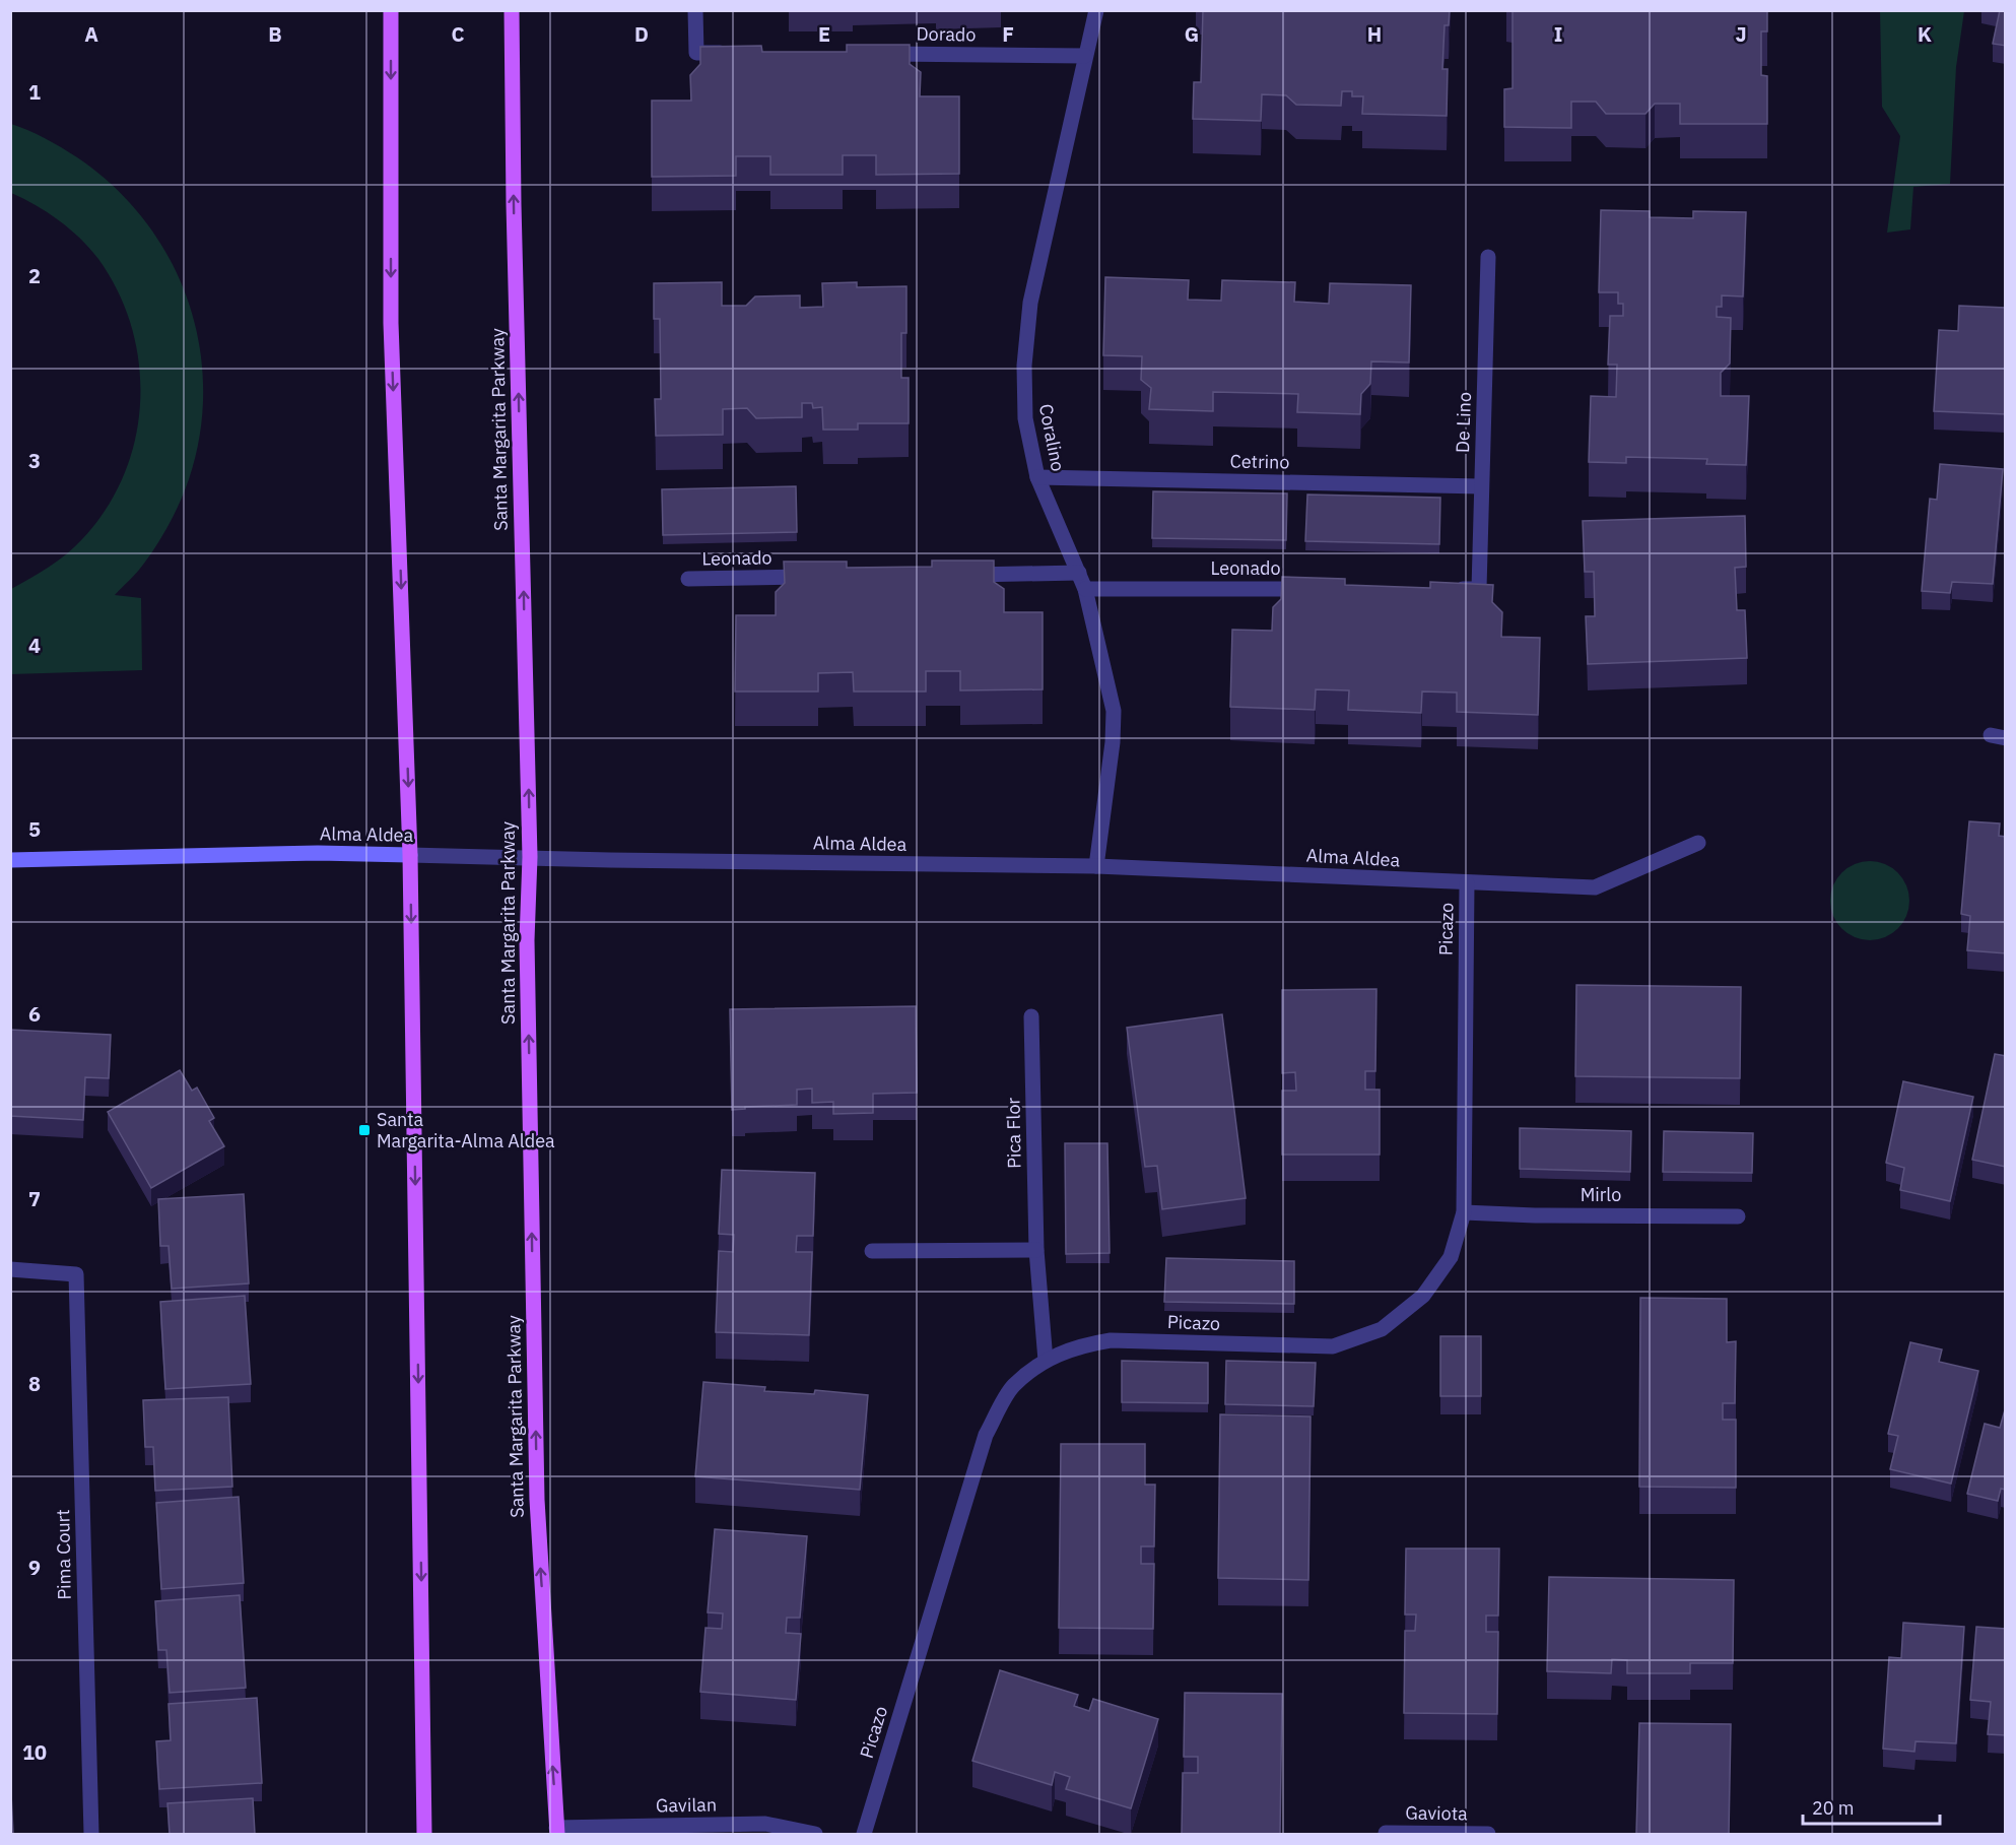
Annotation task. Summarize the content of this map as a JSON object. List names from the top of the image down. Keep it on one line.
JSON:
{"streets":{"main road":["Santa Margarita Parkway","Alma Aldea"],"street":["Dorado","De Lino","Coralino","Cetrino","Leonado","Picazo","Pica Flor","Mirlo","Pima Court","Gavilan","Gaviota"]},"crossings":[["Dorado","Coralino"],["De Lino","Cetrino"],["Santa Margarita Parkway","Alma Aldea"],["Santa Margarita Parkway","Gavilan"],["Coralino","Cetrino"],["Coralino","Leonado"],["Coralino","Alma Aldea"],["Alma Aldea","Picazo"],["Picazo","Pica Flor"],["Picazo","Mirlo"]],"places":{"transit":["Santa Margarita-Alma Aldea"]},"scale_bar":"20 m","grid":{"columns":["A","B","C","D","E","F","G","H","I","J","K"],"rows":["1","2","3","4","5","6","7","8","9","10"]}}
